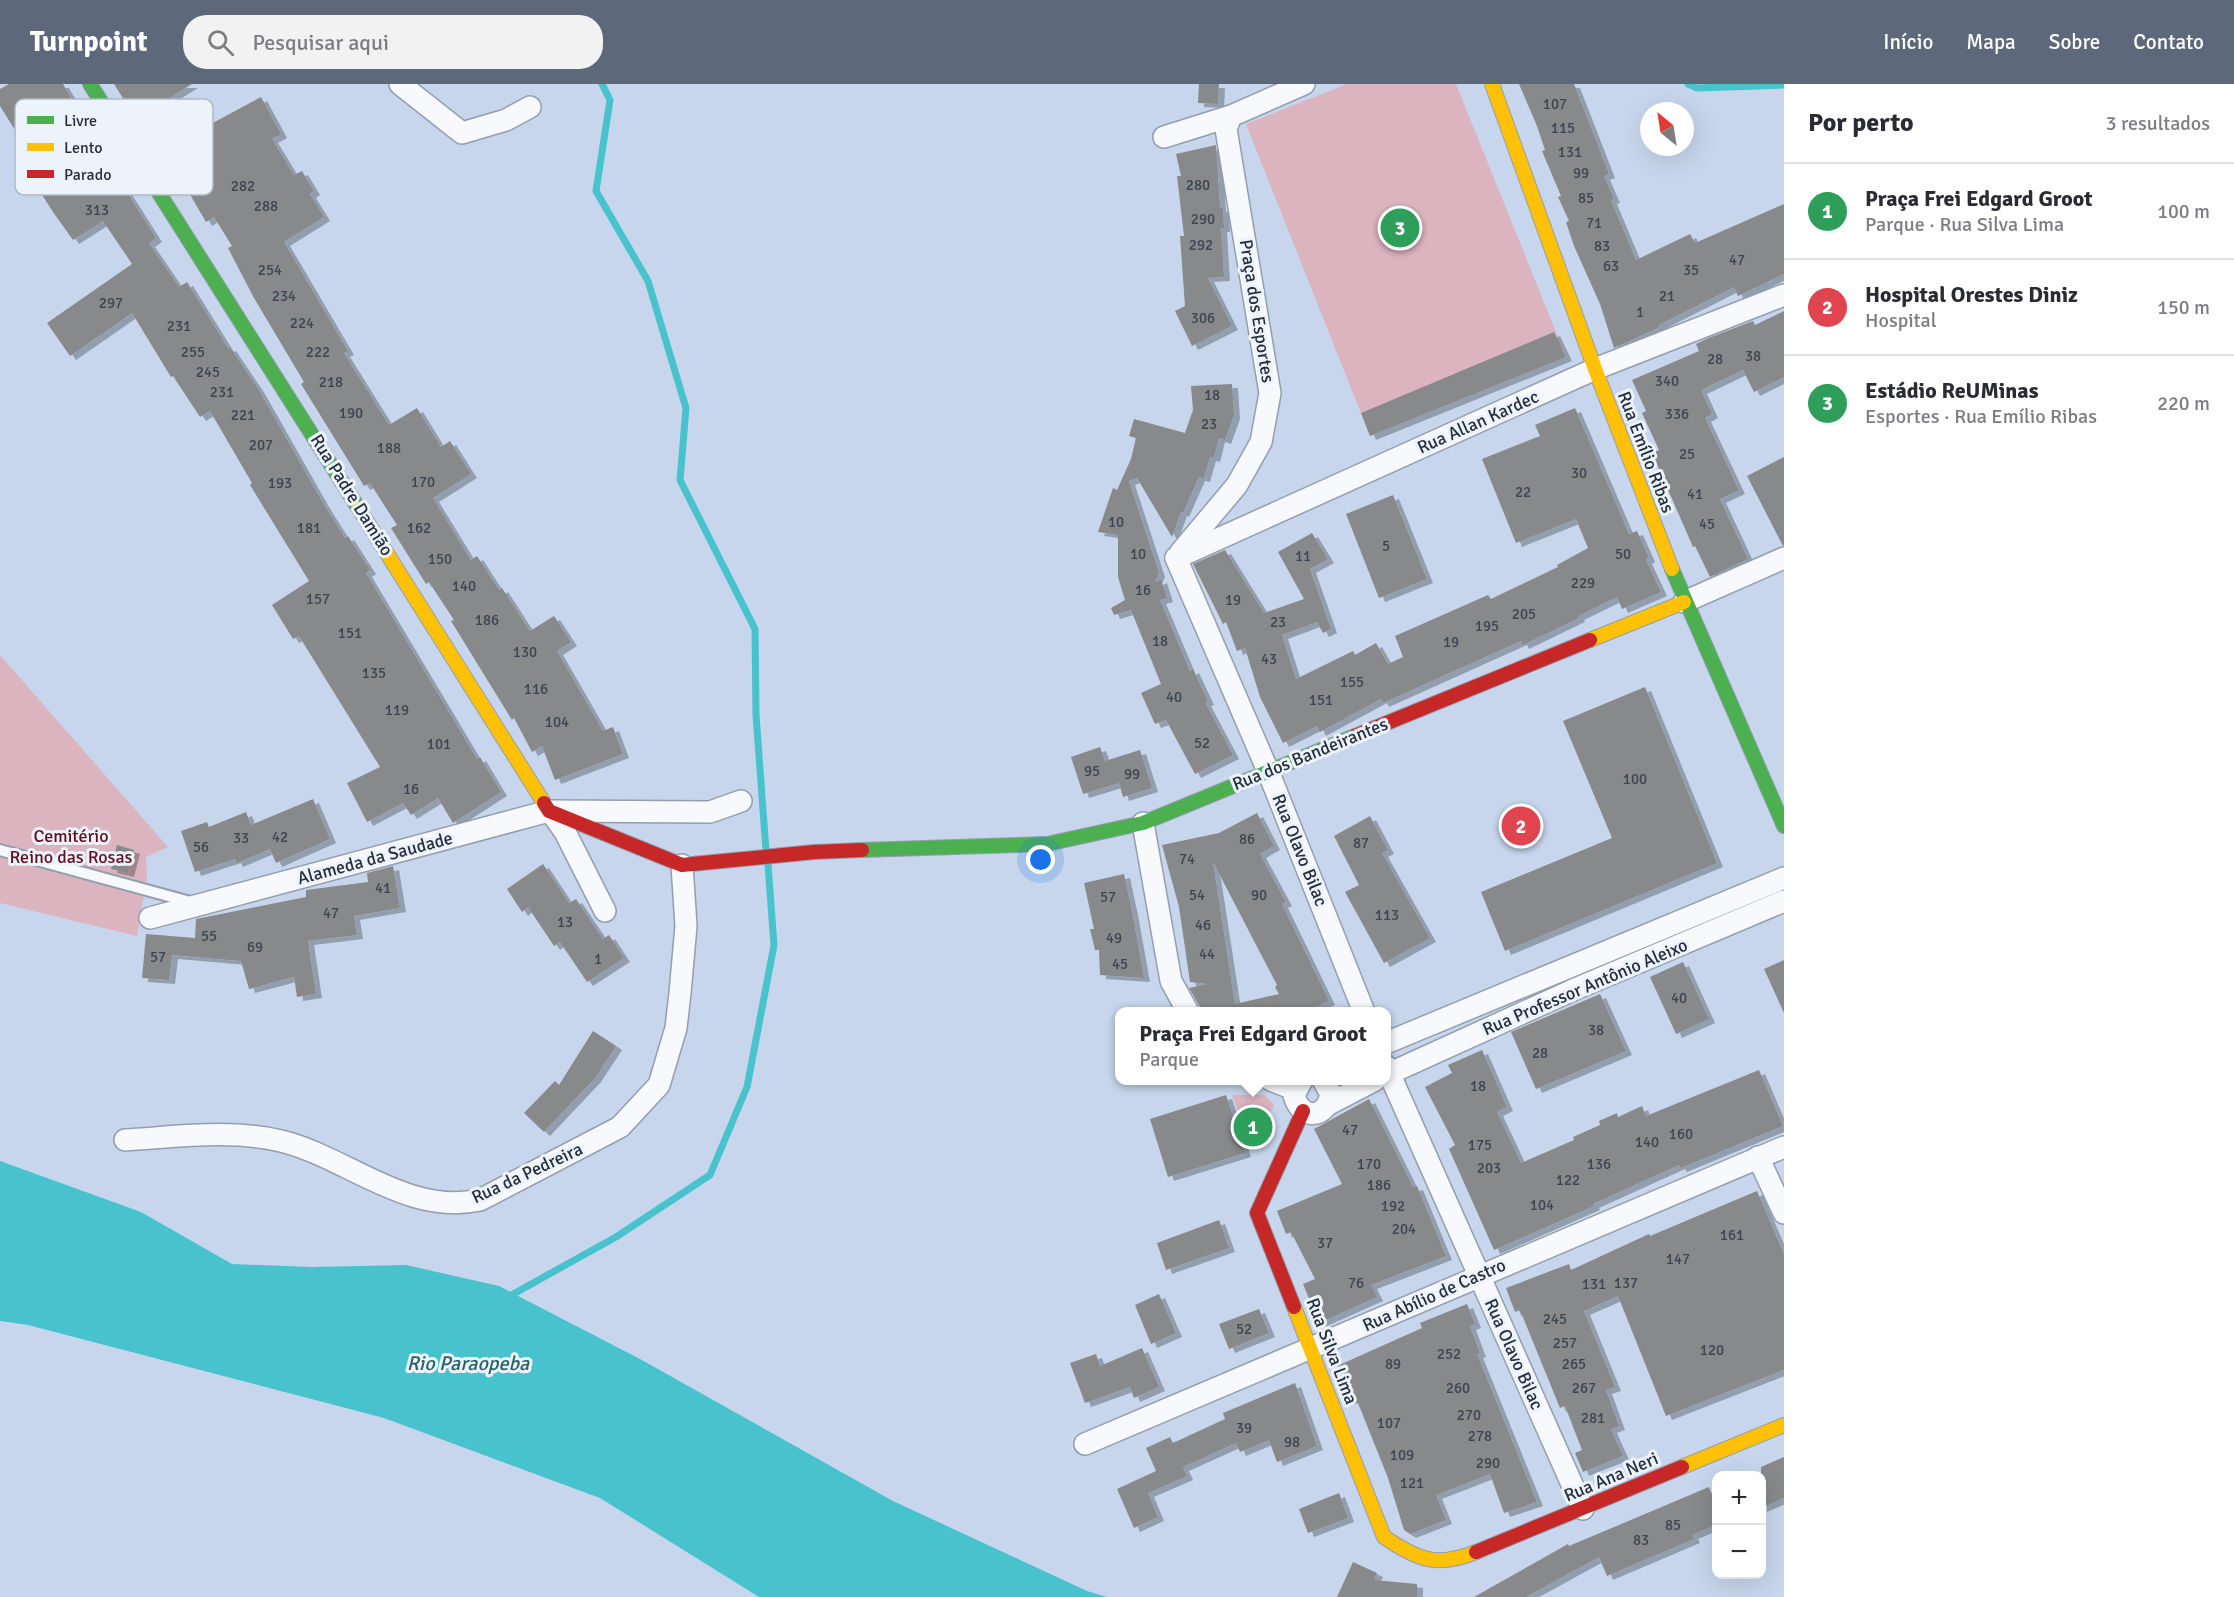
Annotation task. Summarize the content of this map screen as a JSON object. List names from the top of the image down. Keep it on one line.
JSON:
{"streets":{"street":["Praça dos Esportes","Rua Allan Kardec","Rua Emílio Ribas","Rua Padre Damião","Rua dos Bandeirantes","Rua Olavo Bilac","Alameda da Saudade","Rua Professor Antônio Aleixo","Rua da Pedreira","Rua Abílio de Castro","Rua Silva Lima","Rua Ana Neri"]},"crossings":[["Praça dos Esportes","Rua Allan Kardec"],["Praça dos Esportes","Rua Olavo Bilac"],["Rua Allan Kardec","Rua Emílio Ribas"],["Rua Allan Kardec","Rua Olavo Bilac"],["Rua Emílio Ribas","Rua dos Bandeirantes"],["Rua Padre Damião","Alameda da Saudade"],["Rua dos Bandeirantes","Rua Olavo Bilac"],["Rua dos Bandeirantes","Rua da Pedreira"],["Rua Olavo Bilac","Rua Abílio de Castro"],["Rua Olavo Bilac","Rua Ana Neri"],["Rua Professor Antônio Aleixo","Rua Silva Lima"],["Rua Abílio de Castro","Rua Silva Lima"],["Rua Silva Lima","Rua Ana Neri"]],"water":["Rio Paraopeba"],"parks":["Cemitério Reino das Rosas"],"house_numbers":["107","115","131","99","280","282","85","288","313","290","71","292","83","47","63","254","35","234","21","297","1","306","224","231","255","222","38","28","245","340","218","231","18","190","336","221","23","207","188","25","30","170","193","22","41","10","45","181","162","5","10","50","11","150","229","140","16","157","19","205","186","23","195","151","18","19","130","43","135","155","116","40","151","119","104","52","101","95","99","100","16","42","33","86","87","56","74","41","54","90","57","47","113","13","46","55","49","69","44","57","1","45","40","38","28","18","47","160","140","175","170","136","203","122","186","104","192","204","161","37","147","76","137","131","245","52","257","120","252","89","265","260","267","270","281","107","39","278","98","109","290","121","85","83"],"legend":["Livre","Lento","Parado"],"north":"top left","page":{"header":"Turnpoint","search":"Pesquisar aqui","nav":["Início","Mapa","Sobre","Contato"],"heading":["Por perto","3 resultados"],"list":[{"mark":"1","name":"Praça Frei Edgard Groot","note":"Parque · Rua Silva Lima","value":"100 m"},{"mark":"2","name":"Hospital Orestes Diniz","note":"Hospital","value":"150 m"},{"mark":"3","name":"Estádio ReUMinas","note":"Esportes · Rua Emílio Ribas","value":"220 m"}],"pins":["3","2","1"],"popup":["Praça Frei Edgard Groot","Parque"],"map_buttons":["+","−"]}}
